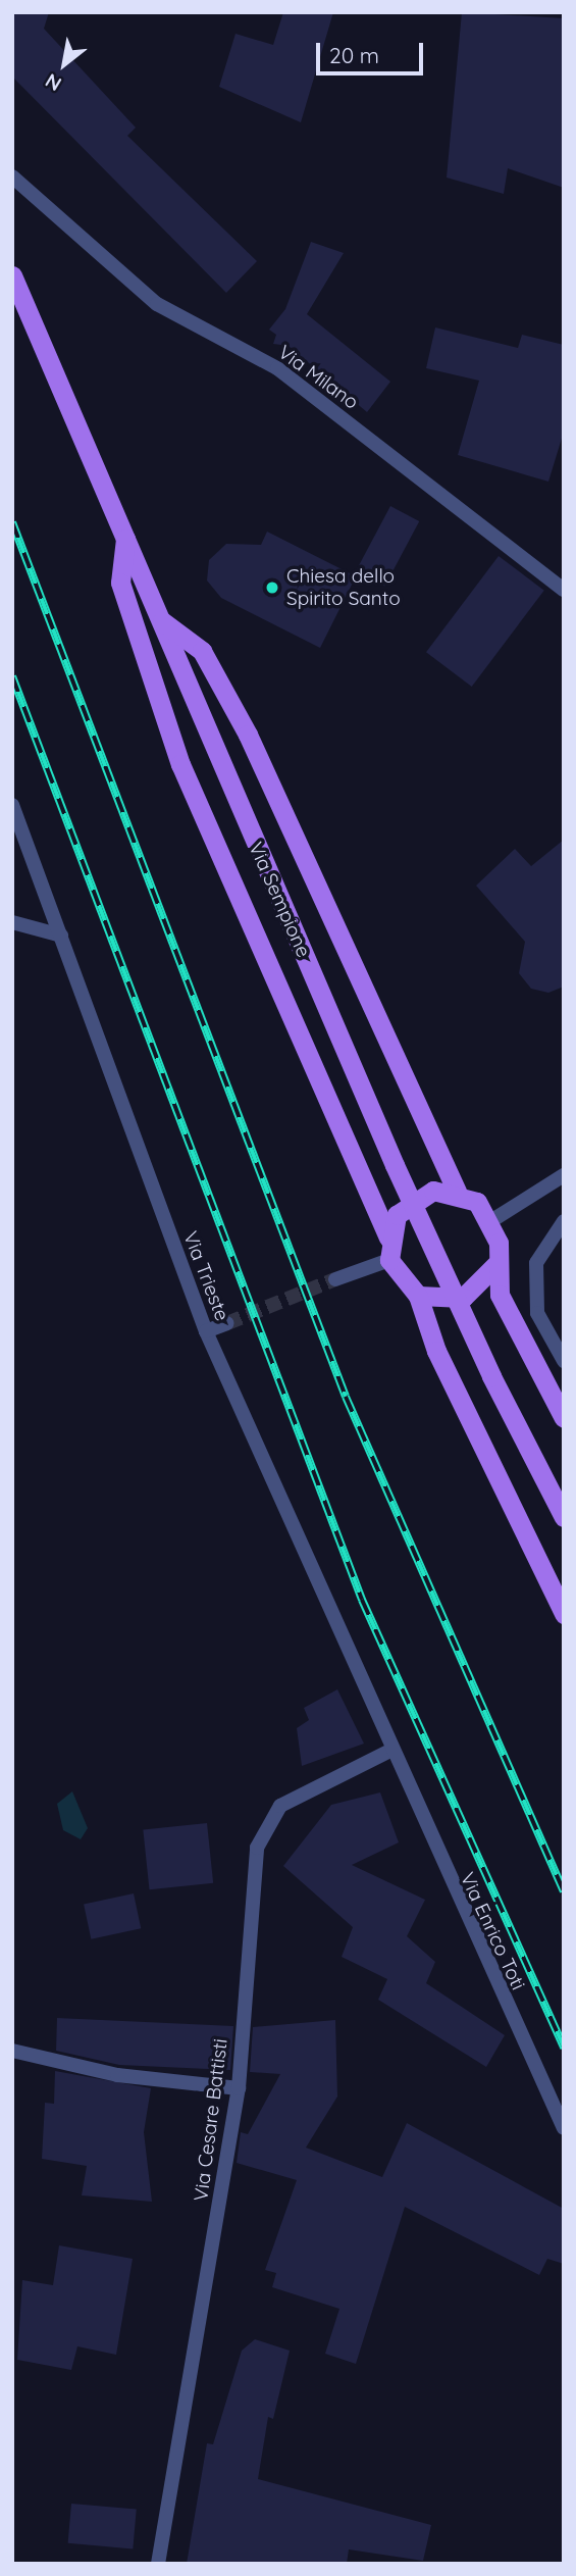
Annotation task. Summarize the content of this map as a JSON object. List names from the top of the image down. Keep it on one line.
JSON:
{"streets":{"main road":["Via Sempione"],"street":["Via Milano","Via Trieste","Via Enrico Toti","Via Cesare Battisti"]},"crossings":[["Via Trieste","Via Enrico Toti"],["Via Trieste","Via Cesare Battisti"],["Via Enrico Toti","Via Cesare Battisti"]],"places":["Chiesa dello Spirito Santo"],"scale_bar":"20 m","north":"bottom left"}
